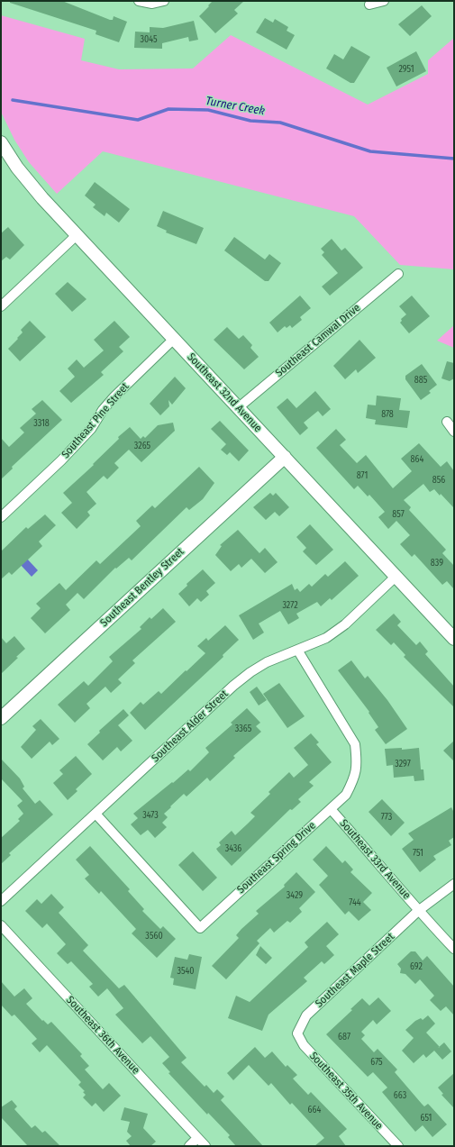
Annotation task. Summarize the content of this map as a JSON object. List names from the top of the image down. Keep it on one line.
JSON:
{"streets":{"main road":["Southeast 32nd Avenue","Southeast Bentley Street"],"street":["Southeast Camwal Drive","Southeast Pine Street","Southeast Alder Street","Southeast Spring Drive","Southeast 33rd Avenue","Southeast Maple Street","Southeast 36th Avenue","Southeast 35th Avenue"]},"crossings":[["Southeast Camwal Drive","Southeast 32nd Avenue"],["Southeast 32nd Avenue","Southeast Pine Street"],["Southeast 32nd Avenue","Southeast Bentley Street"],["Southeast 32nd Avenue","Southeast Alder Street"],["Southeast Alder Street","Southeast Spring Drive"],["Southeast Spring Drive","Southeast 33rd Avenue"],["Southeast 33rd Avenue","Southeast Maple Street"],["Southeast Maple Street","Southeast 35th Avenue"]],"water":["Turner Creek"],"house_numbers":["3045","2951","885","878","3318","3265","864","871","856","857","839","3272","3365","3297","3473","773","3436","751","3429","744","3560","692","3540","687","675","663","664","651"]}
